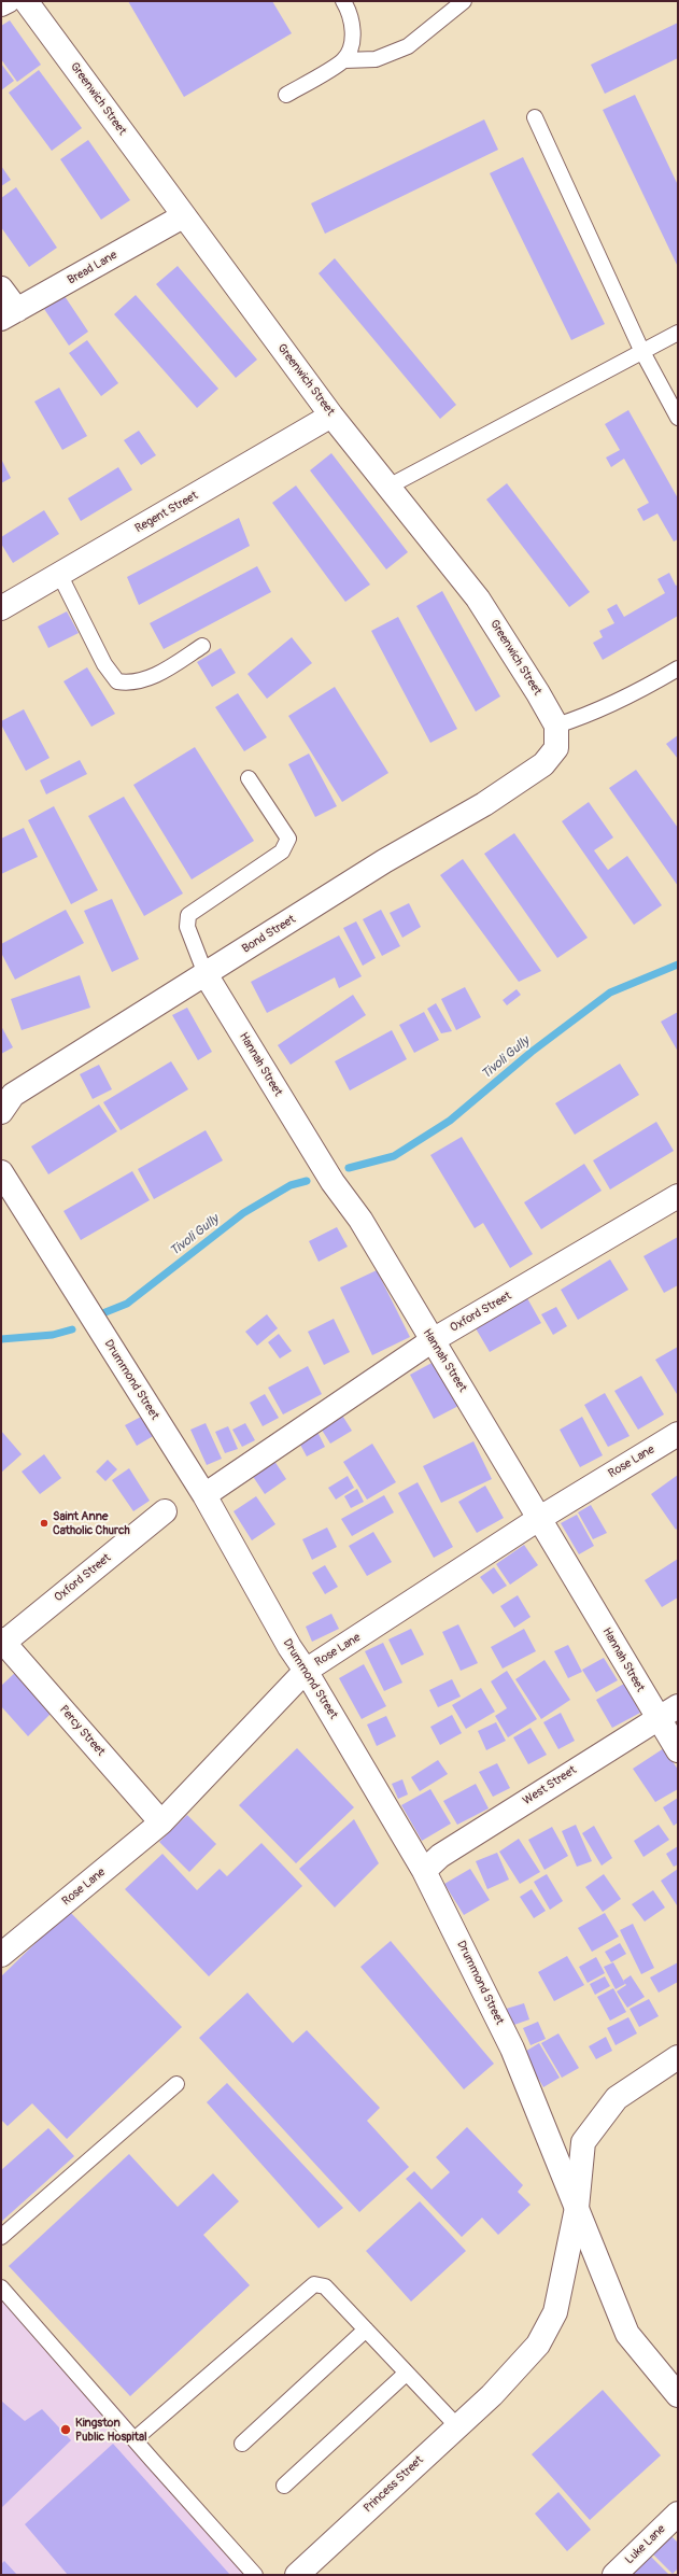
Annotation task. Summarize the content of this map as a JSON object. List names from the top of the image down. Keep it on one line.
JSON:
{"streets":{"street":["Greenwich Street","Bread Lane","Regent Street","Bond Street","Hannah Street","Oxford Street","Drummond Street","Rose Lane","Percy Street","West Street","Princess Street","Luke Lane"]},"crossings":[["Greenwich Street","Bread Lane"],["Greenwich Street","Regent Street"],["Greenwich Street","Bond Street"],["Bond Street","Hannah Street"],["Hannah Street","Oxford Street"],["Hannah Street","Rose Lane"],["Hannah Street","West Street"],["Oxford Street","Drummond Street"],["Oxford Street","Percy Street"],["Drummond Street","Rose Lane"],["Drummond Street","West Street"],["Drummond Street","Princess Street"],["Rose Lane","Percy Street"]],"water":["Tivoli Gully"],"places":["Saint Anne Catholic Church","Kingston Public Hospital"]}
